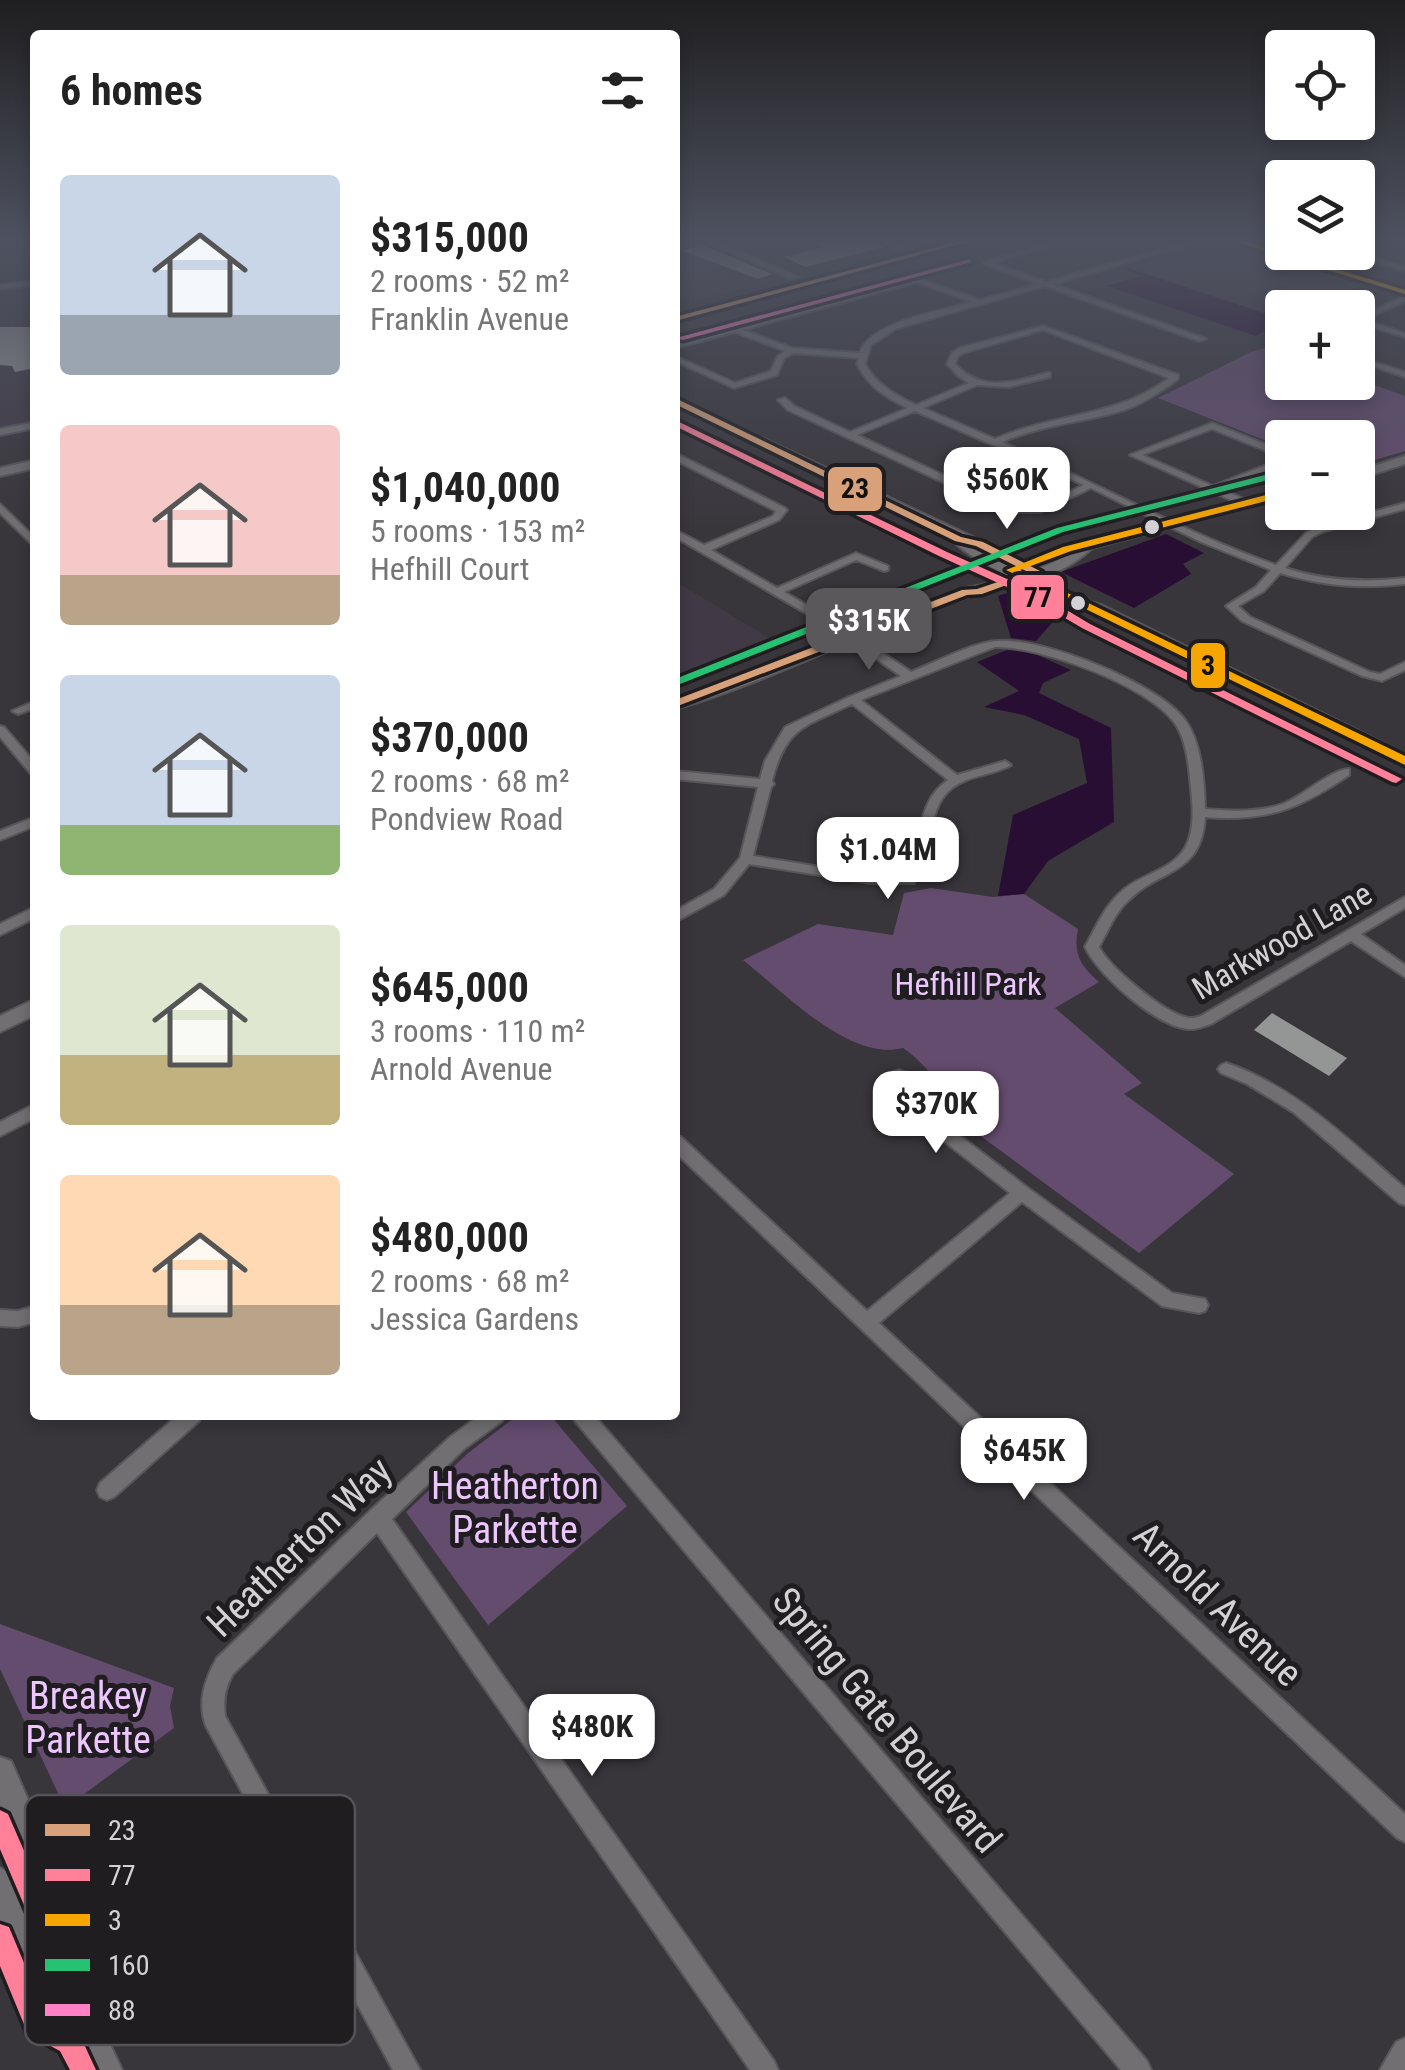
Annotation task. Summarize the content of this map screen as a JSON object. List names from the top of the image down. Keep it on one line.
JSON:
{"streets":{"street":["Markwood Lane","Heatherton Way","Arnold Avenue","Spring Gate Boulevard"]},"parks":["Hefhill Park","Heatherton Parkette","Breakey Parkette"],"lines":["transit line 23","transit line 77","transit line 160","transit line 3"],"legend":["23","77","3","160","88"],"page":{"map_buttons":["+","−"],"heading":"6 homes","list":[{"name":"$315,000","note":"2 rooms · 52 m² · Franklin Avenue"},{"name":"$1,040,000","note":"5 rooms · 153 m² · Hefhill Court"},{"name":"$370,000","note":"2 rooms · 68 m² · Pondview Road"},{"name":"$645,000","note":"3 rooms · 110 m² · Arnold Avenue"},{"name":"$480,000","note":"2 rooms · 68 m² · Jessica Gardens"}],"price":["$560K","$315K","$1.04M","$370K","$645K","$480K"]}}
